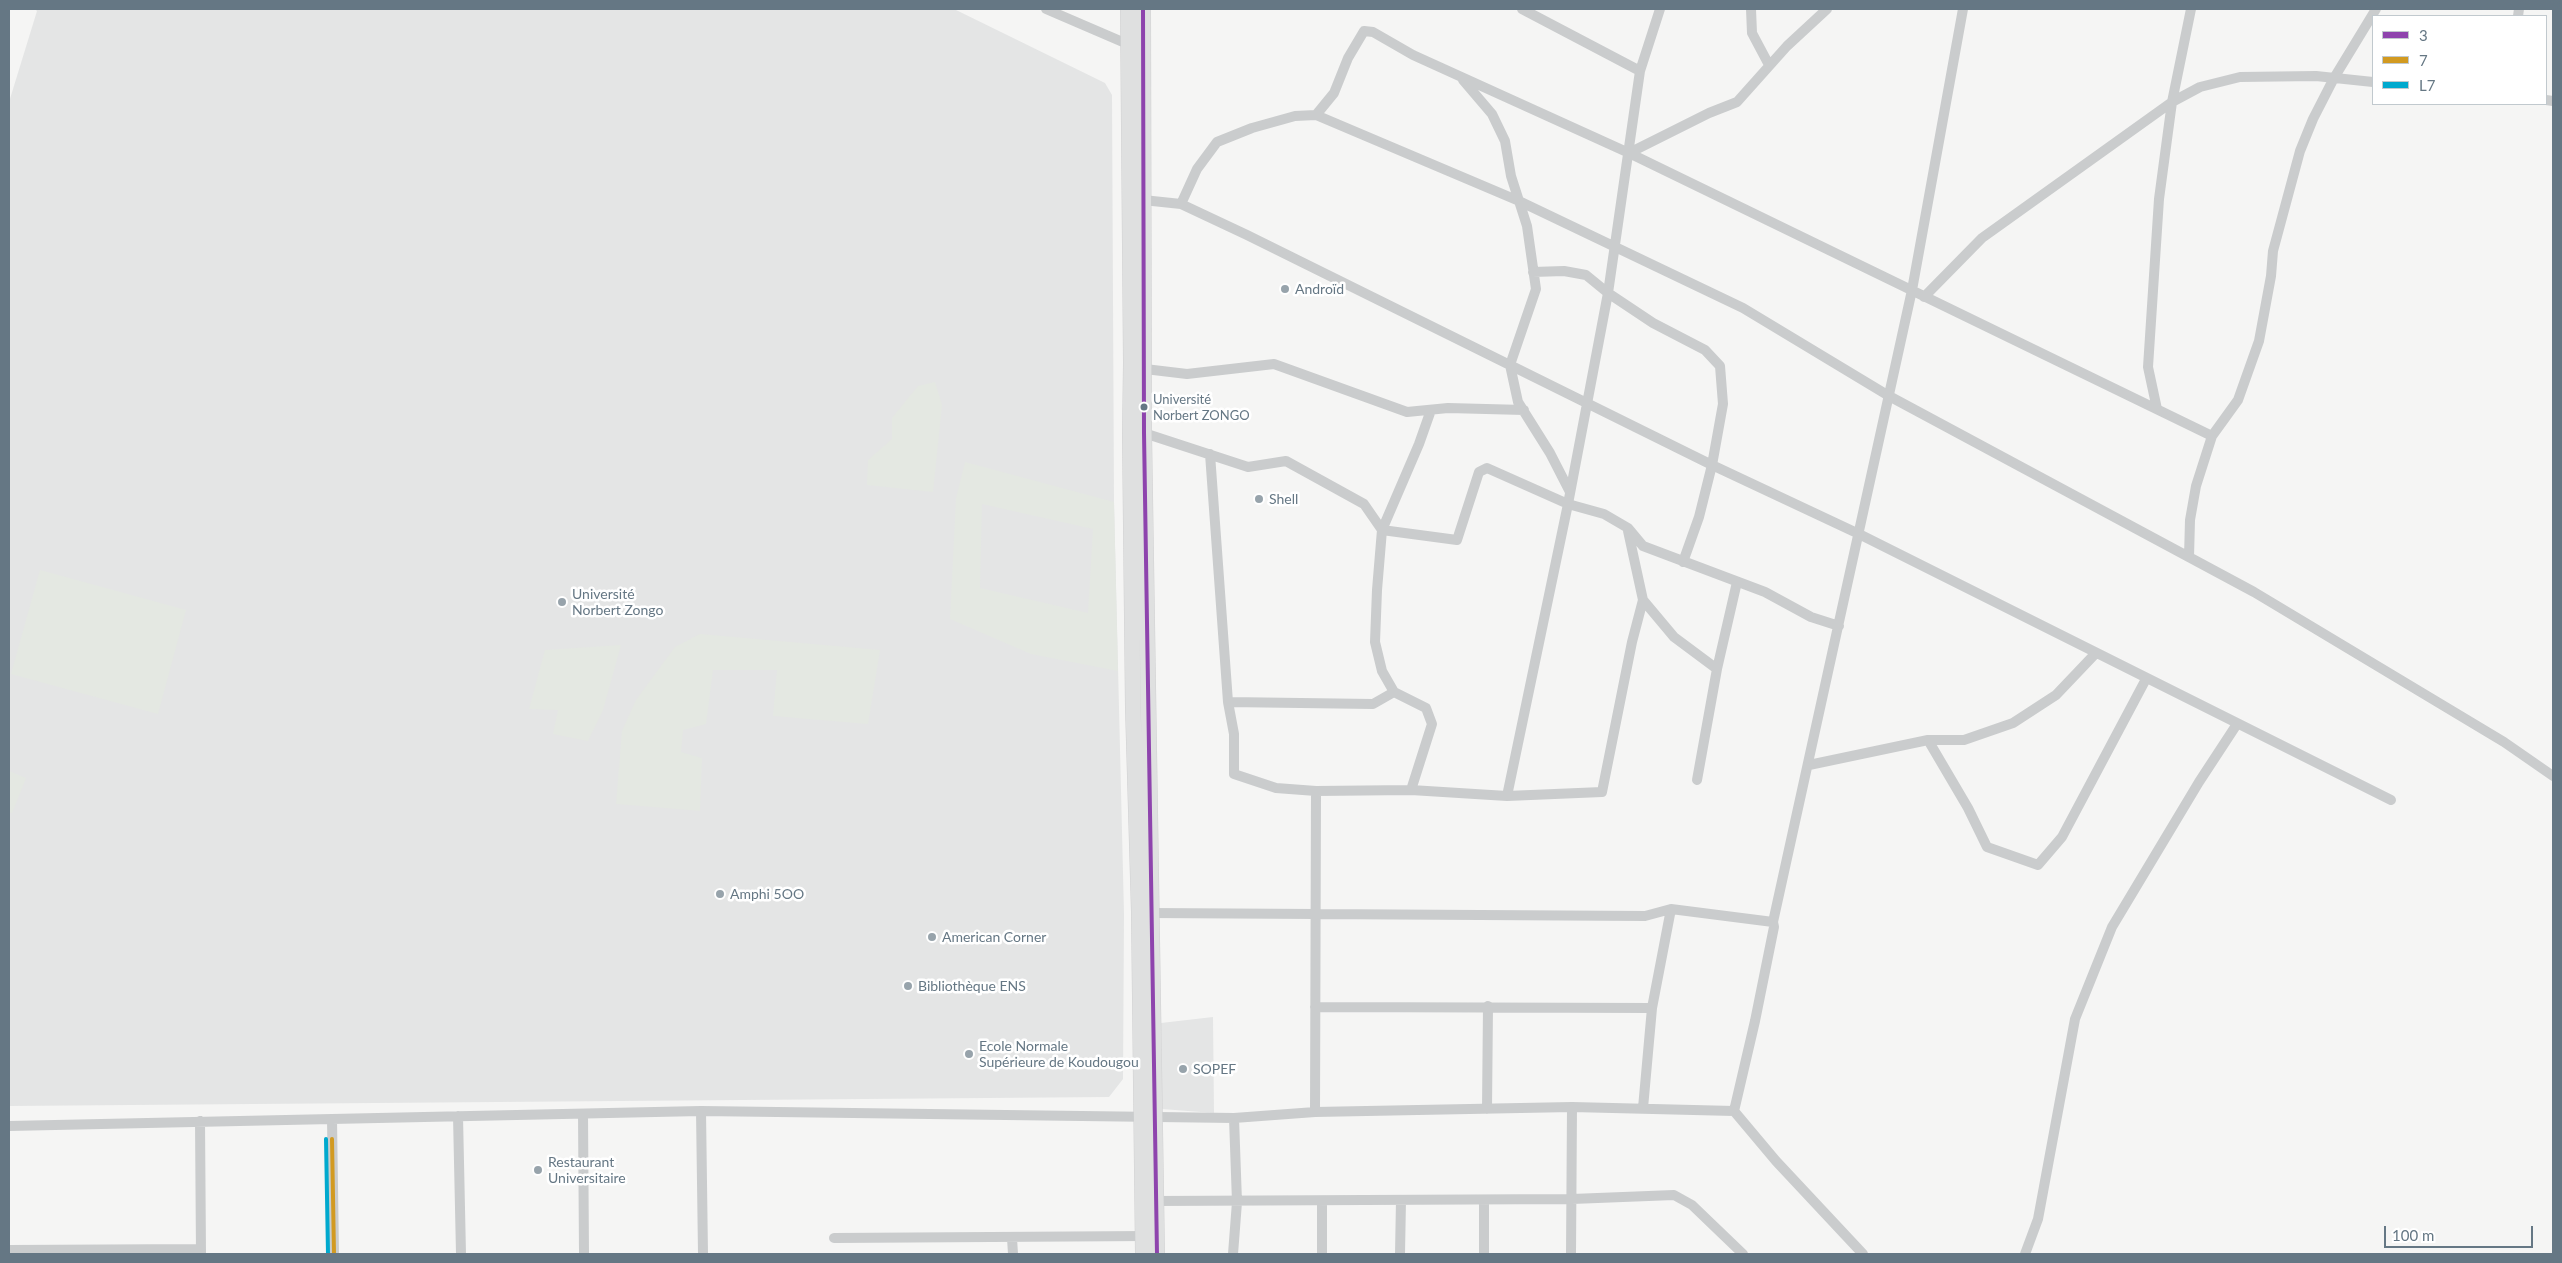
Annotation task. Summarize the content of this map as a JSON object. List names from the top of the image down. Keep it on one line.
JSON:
{"places":["Androïd","Université Norbert ZONGO","Shell","Université Norbert Zongo","Amphi 5OO","American Corner","Bibliothèque ENS","Ecole Normale Supérieure de Koudougou","SOPEF","Restaurant Universitaire"],"lines":["transit line 3","transit line 7","transit line L7"],"legend":["3","7","L7"],"scale_bar":"100 m"}
